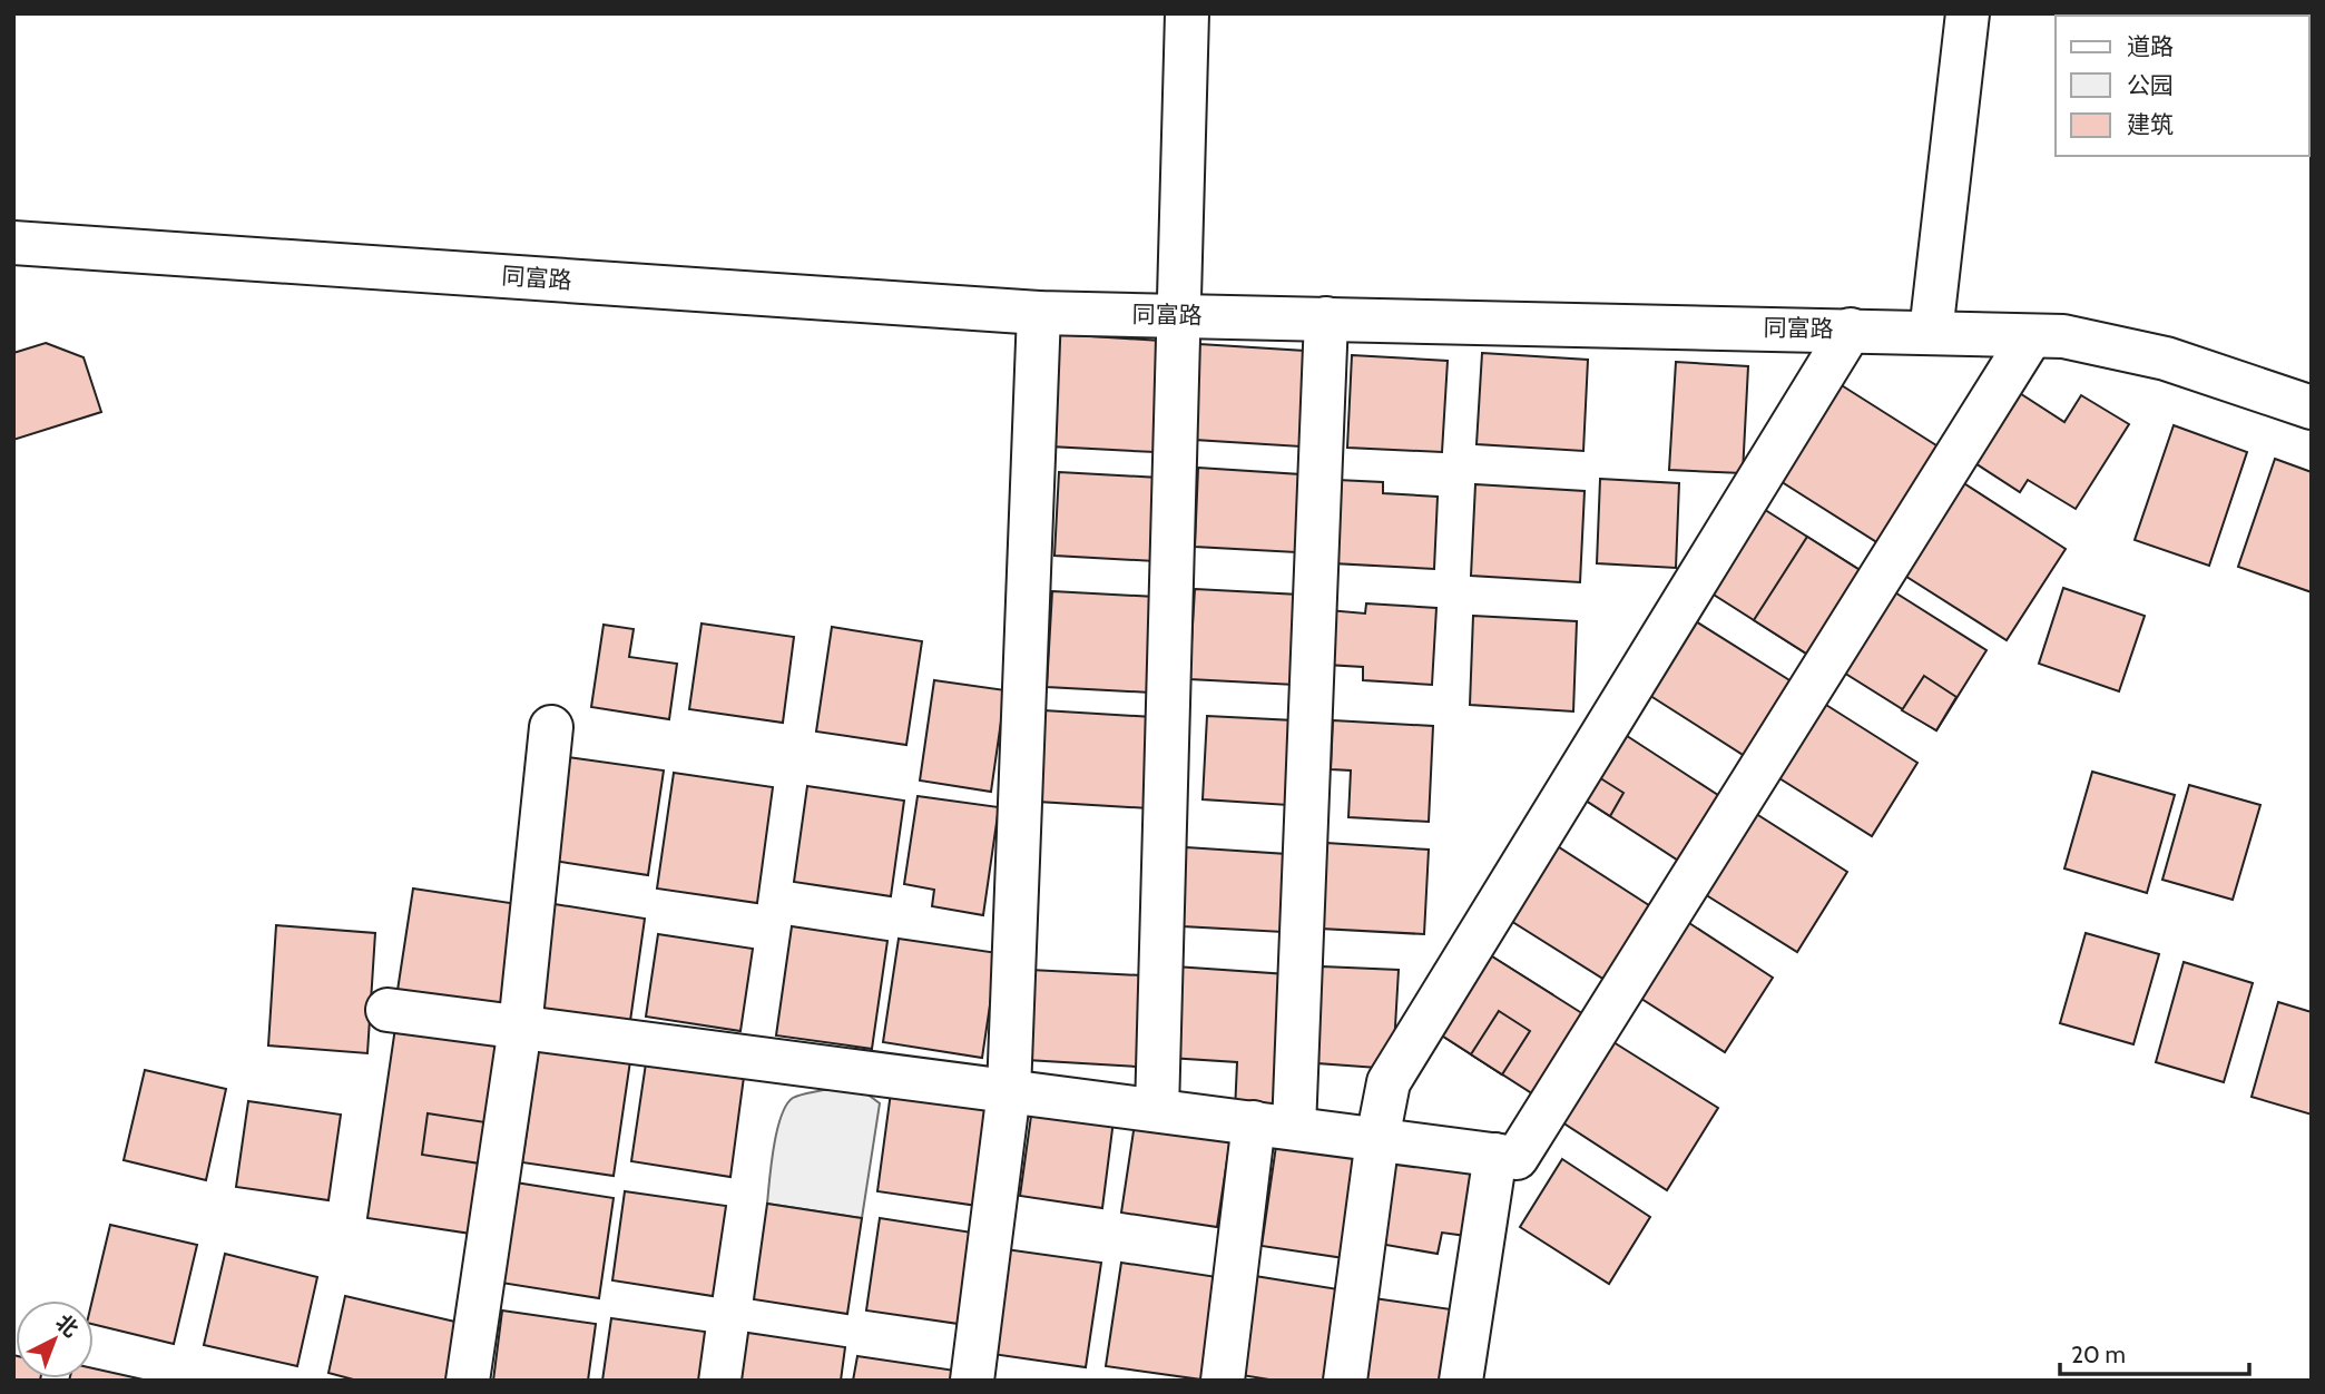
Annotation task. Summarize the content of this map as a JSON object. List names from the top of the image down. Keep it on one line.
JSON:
{"streets":{"street":["同富路"]},"legend":["道路","公园","建筑"],"scale_bar":"20 m","north":"top right"}
